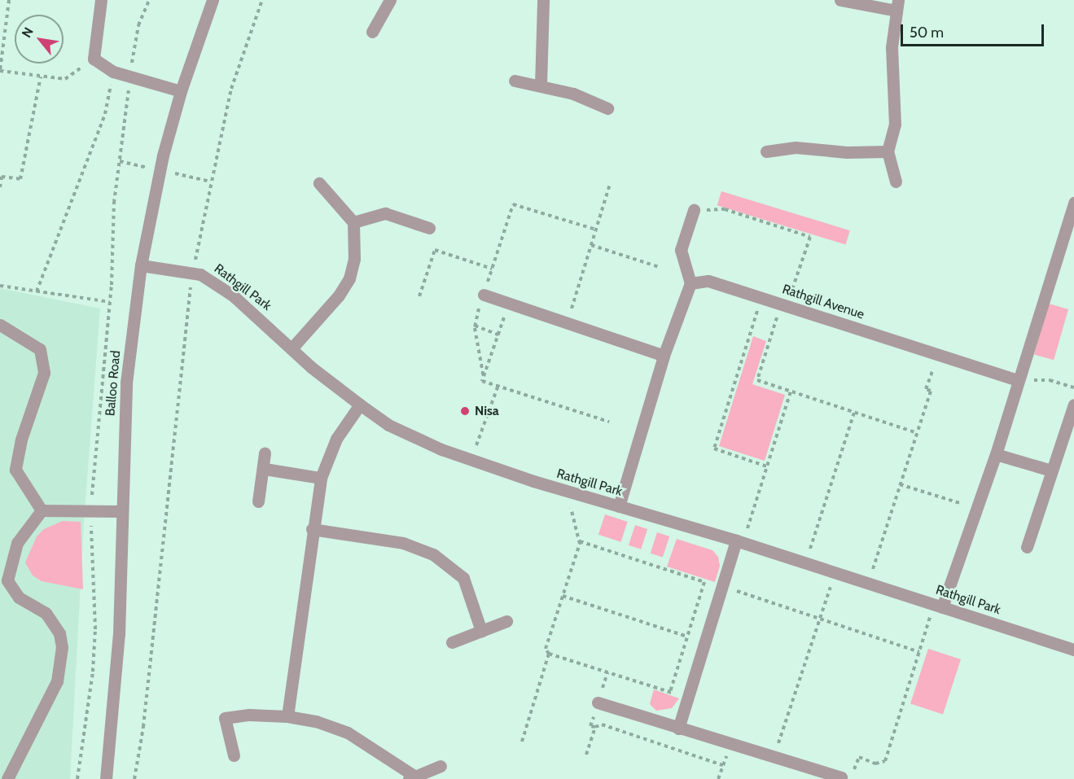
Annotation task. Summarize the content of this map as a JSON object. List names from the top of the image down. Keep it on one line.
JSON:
{"streets":{"street":["Rathgill Park","Rathgill Avenue","Balloo Road"]},"crossings":[["Rathgill Park","Balloo Road"]],"places":["Nisa"],"scale_bar":"50 m","north":"top left"}
